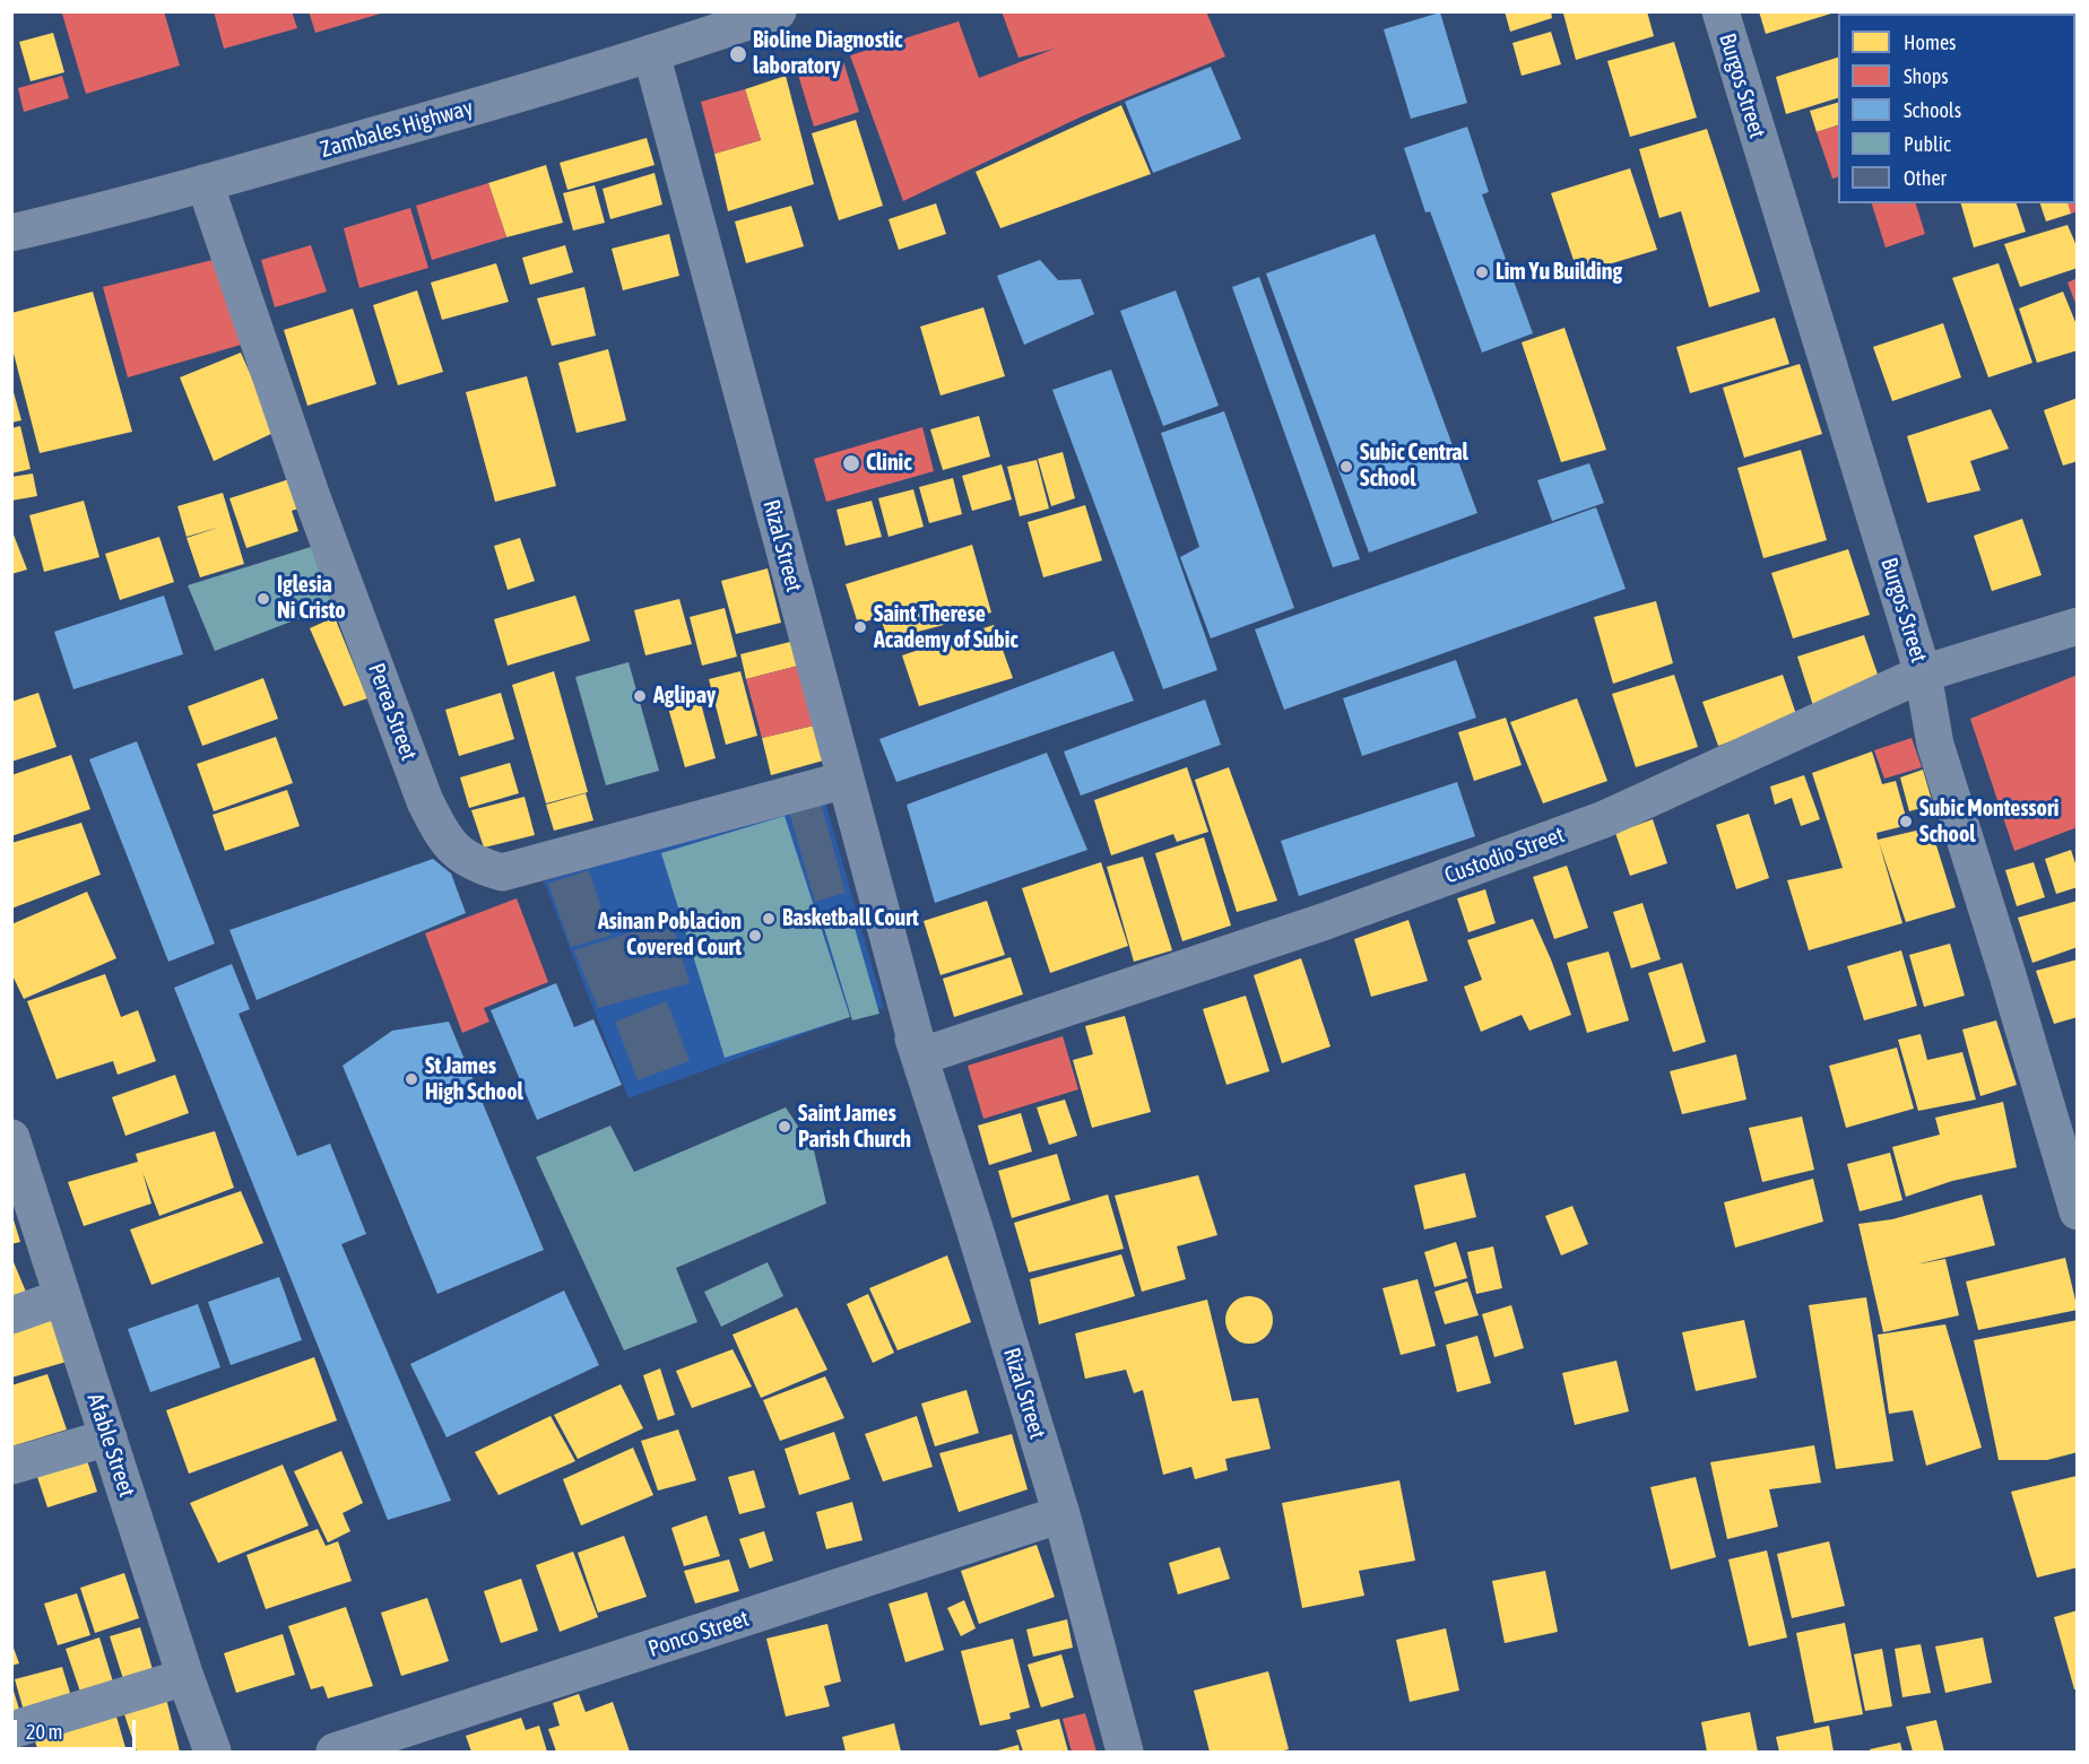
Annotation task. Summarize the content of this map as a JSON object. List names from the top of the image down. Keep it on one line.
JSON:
{"streets":{"main road":["Zambales Highway"],"street":["Burgos Street","Rizal Street","Perea Street","Custodio Street","Afable Street","Ponco Street"]},"crossings":[["Burgos Street","Custodio Street"],["Zambales Highway","Rizal Street"],["Zambales Highway","Perea Street"],["Rizal Street","Perea Street"],["Rizal Street","Custodio Street"],["Rizal Street","Ponco Street"]],"places":["Bioline Diagnostic laboratory","Lim Yu Building","Clinic","Subic Central School","Iglesia Ni Cristo","Saint Therese Academy of Subic","Aglipay","Subic Montessori School","Basketball Court","Asinan Poblacion Covered Court","St James High School","Saint James Parish Church"],"legend":["Homes","Shops","Schools","Public","Other"],"scale_bar":"20 m"}
